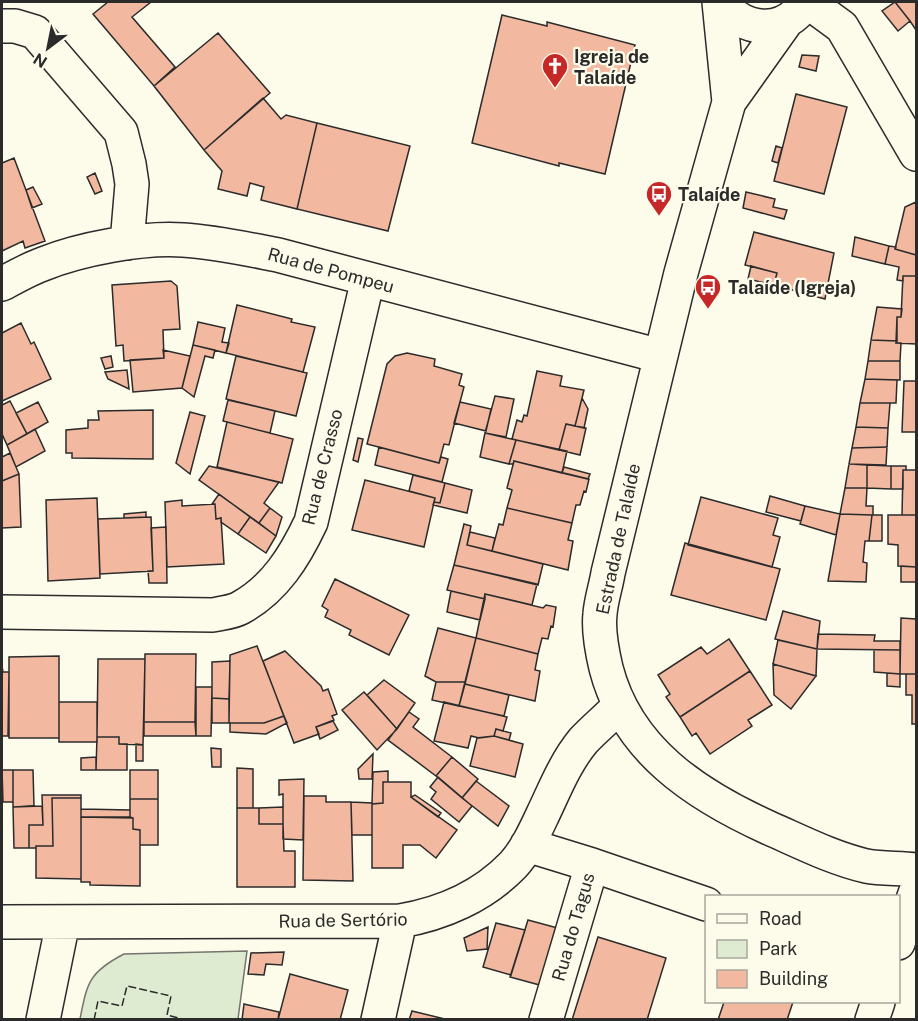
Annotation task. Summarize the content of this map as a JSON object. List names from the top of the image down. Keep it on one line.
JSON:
{"streets":{"street":["Rua de Pompeu","Rua de Crasso","Estrada de Talaíde","Rua de Sertório","Rua do Tagus"]},"crossings":[["Rua de Pompeu","Rua de Crasso"],["Rua de Pompeu","Estrada de Talaíde"],["Estrada de Talaíde","Rua de Sertório"],["Rua de Sertório","Rua do Tagus"]],"places":{"church":["Igreja de Talaíde"],"bus stop":["Talaíde","Talaíde (Igreja)"]},"legend":["Road","Park","Building"],"north":"bottom left"}
